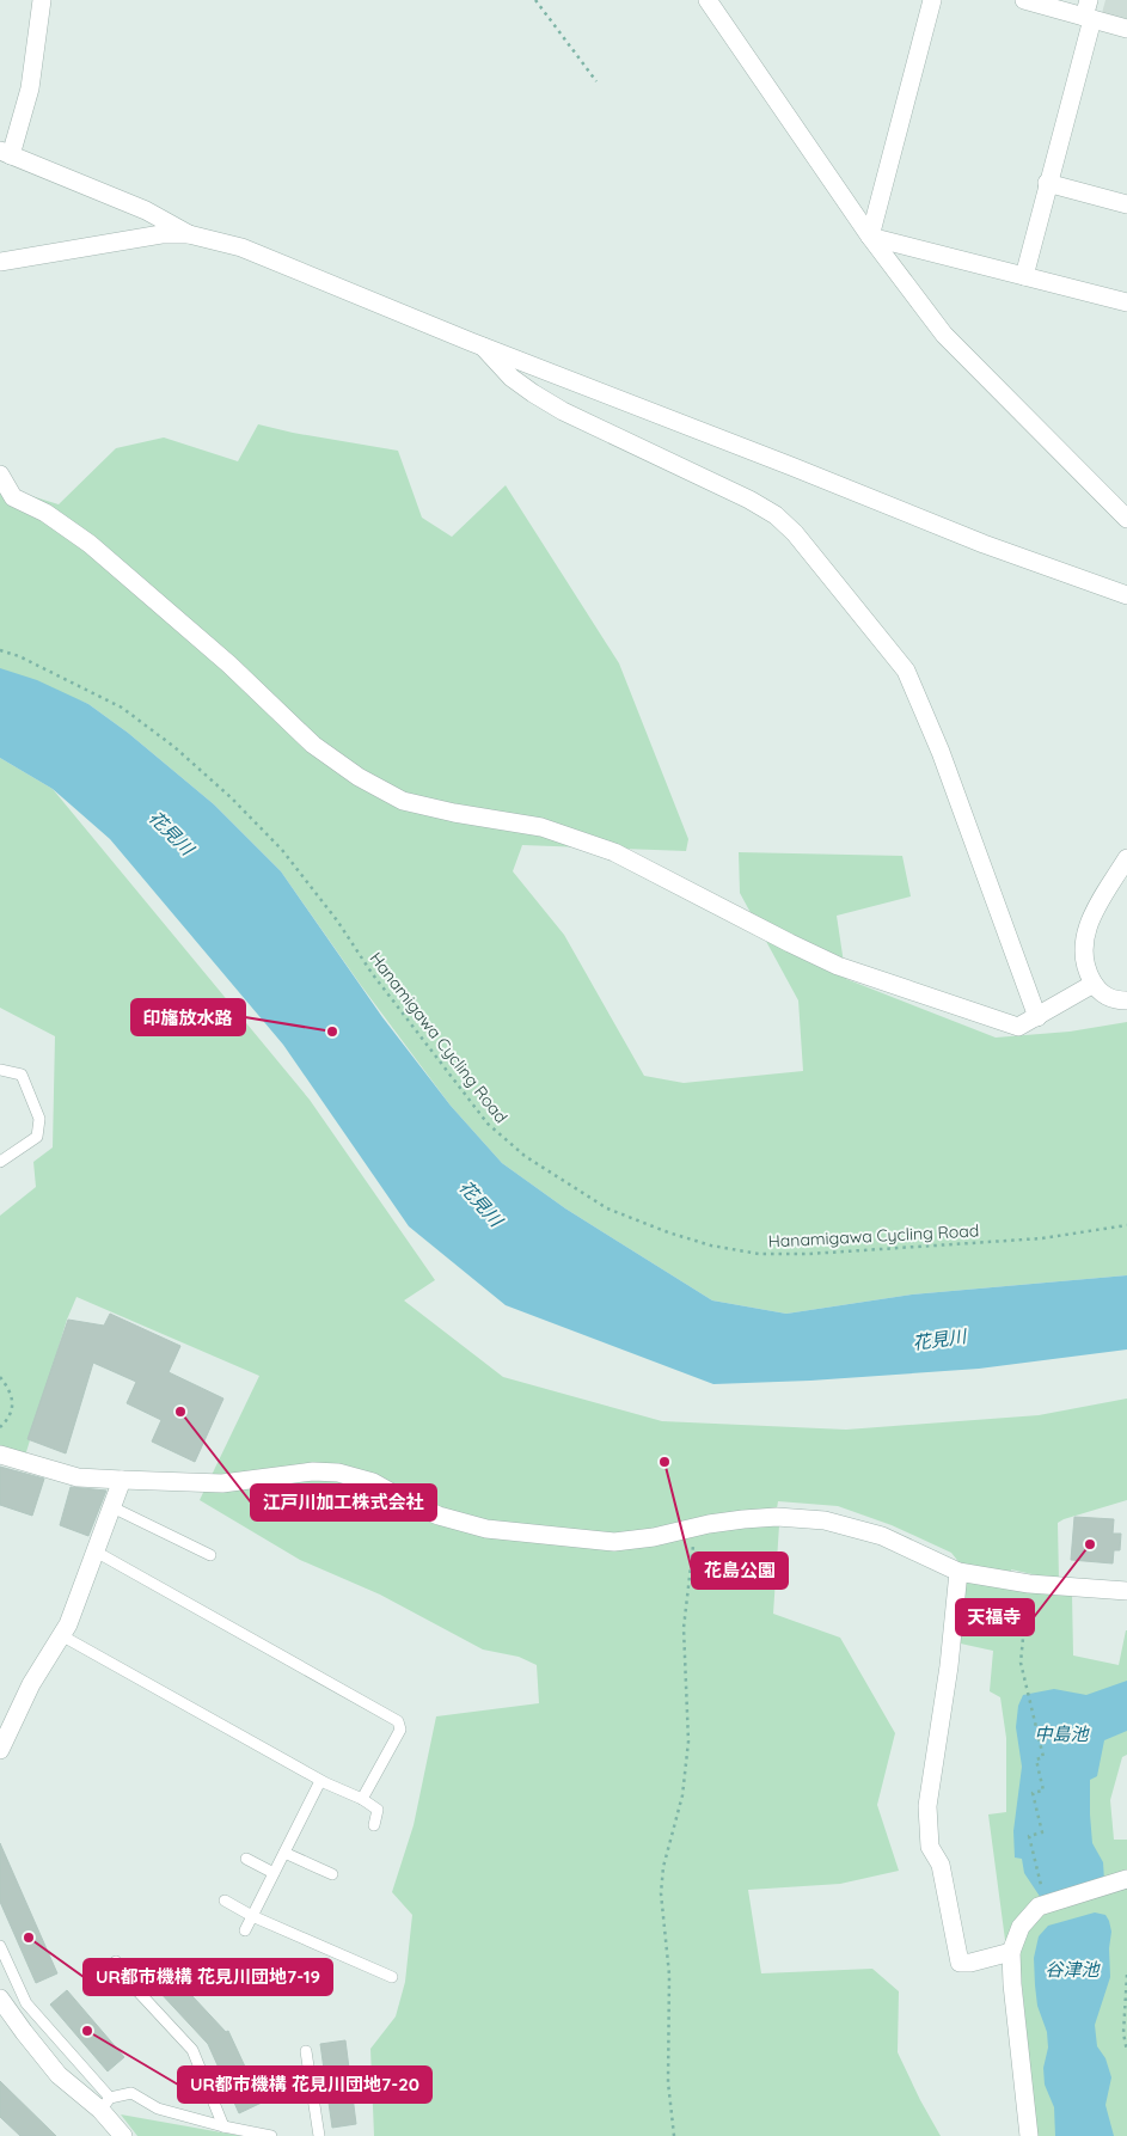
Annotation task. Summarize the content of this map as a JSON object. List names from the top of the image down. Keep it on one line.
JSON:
{"streets":{"path":["Hanamigawa Cycling Road"]},"water":["花見川","中島池","谷津池"],"places":["印旛放水路","江戸川加工株式会社","花島公園","天福寺","UR都市機構 花見川団地7-19","UR都市機構 花見川団地7-20"]}
